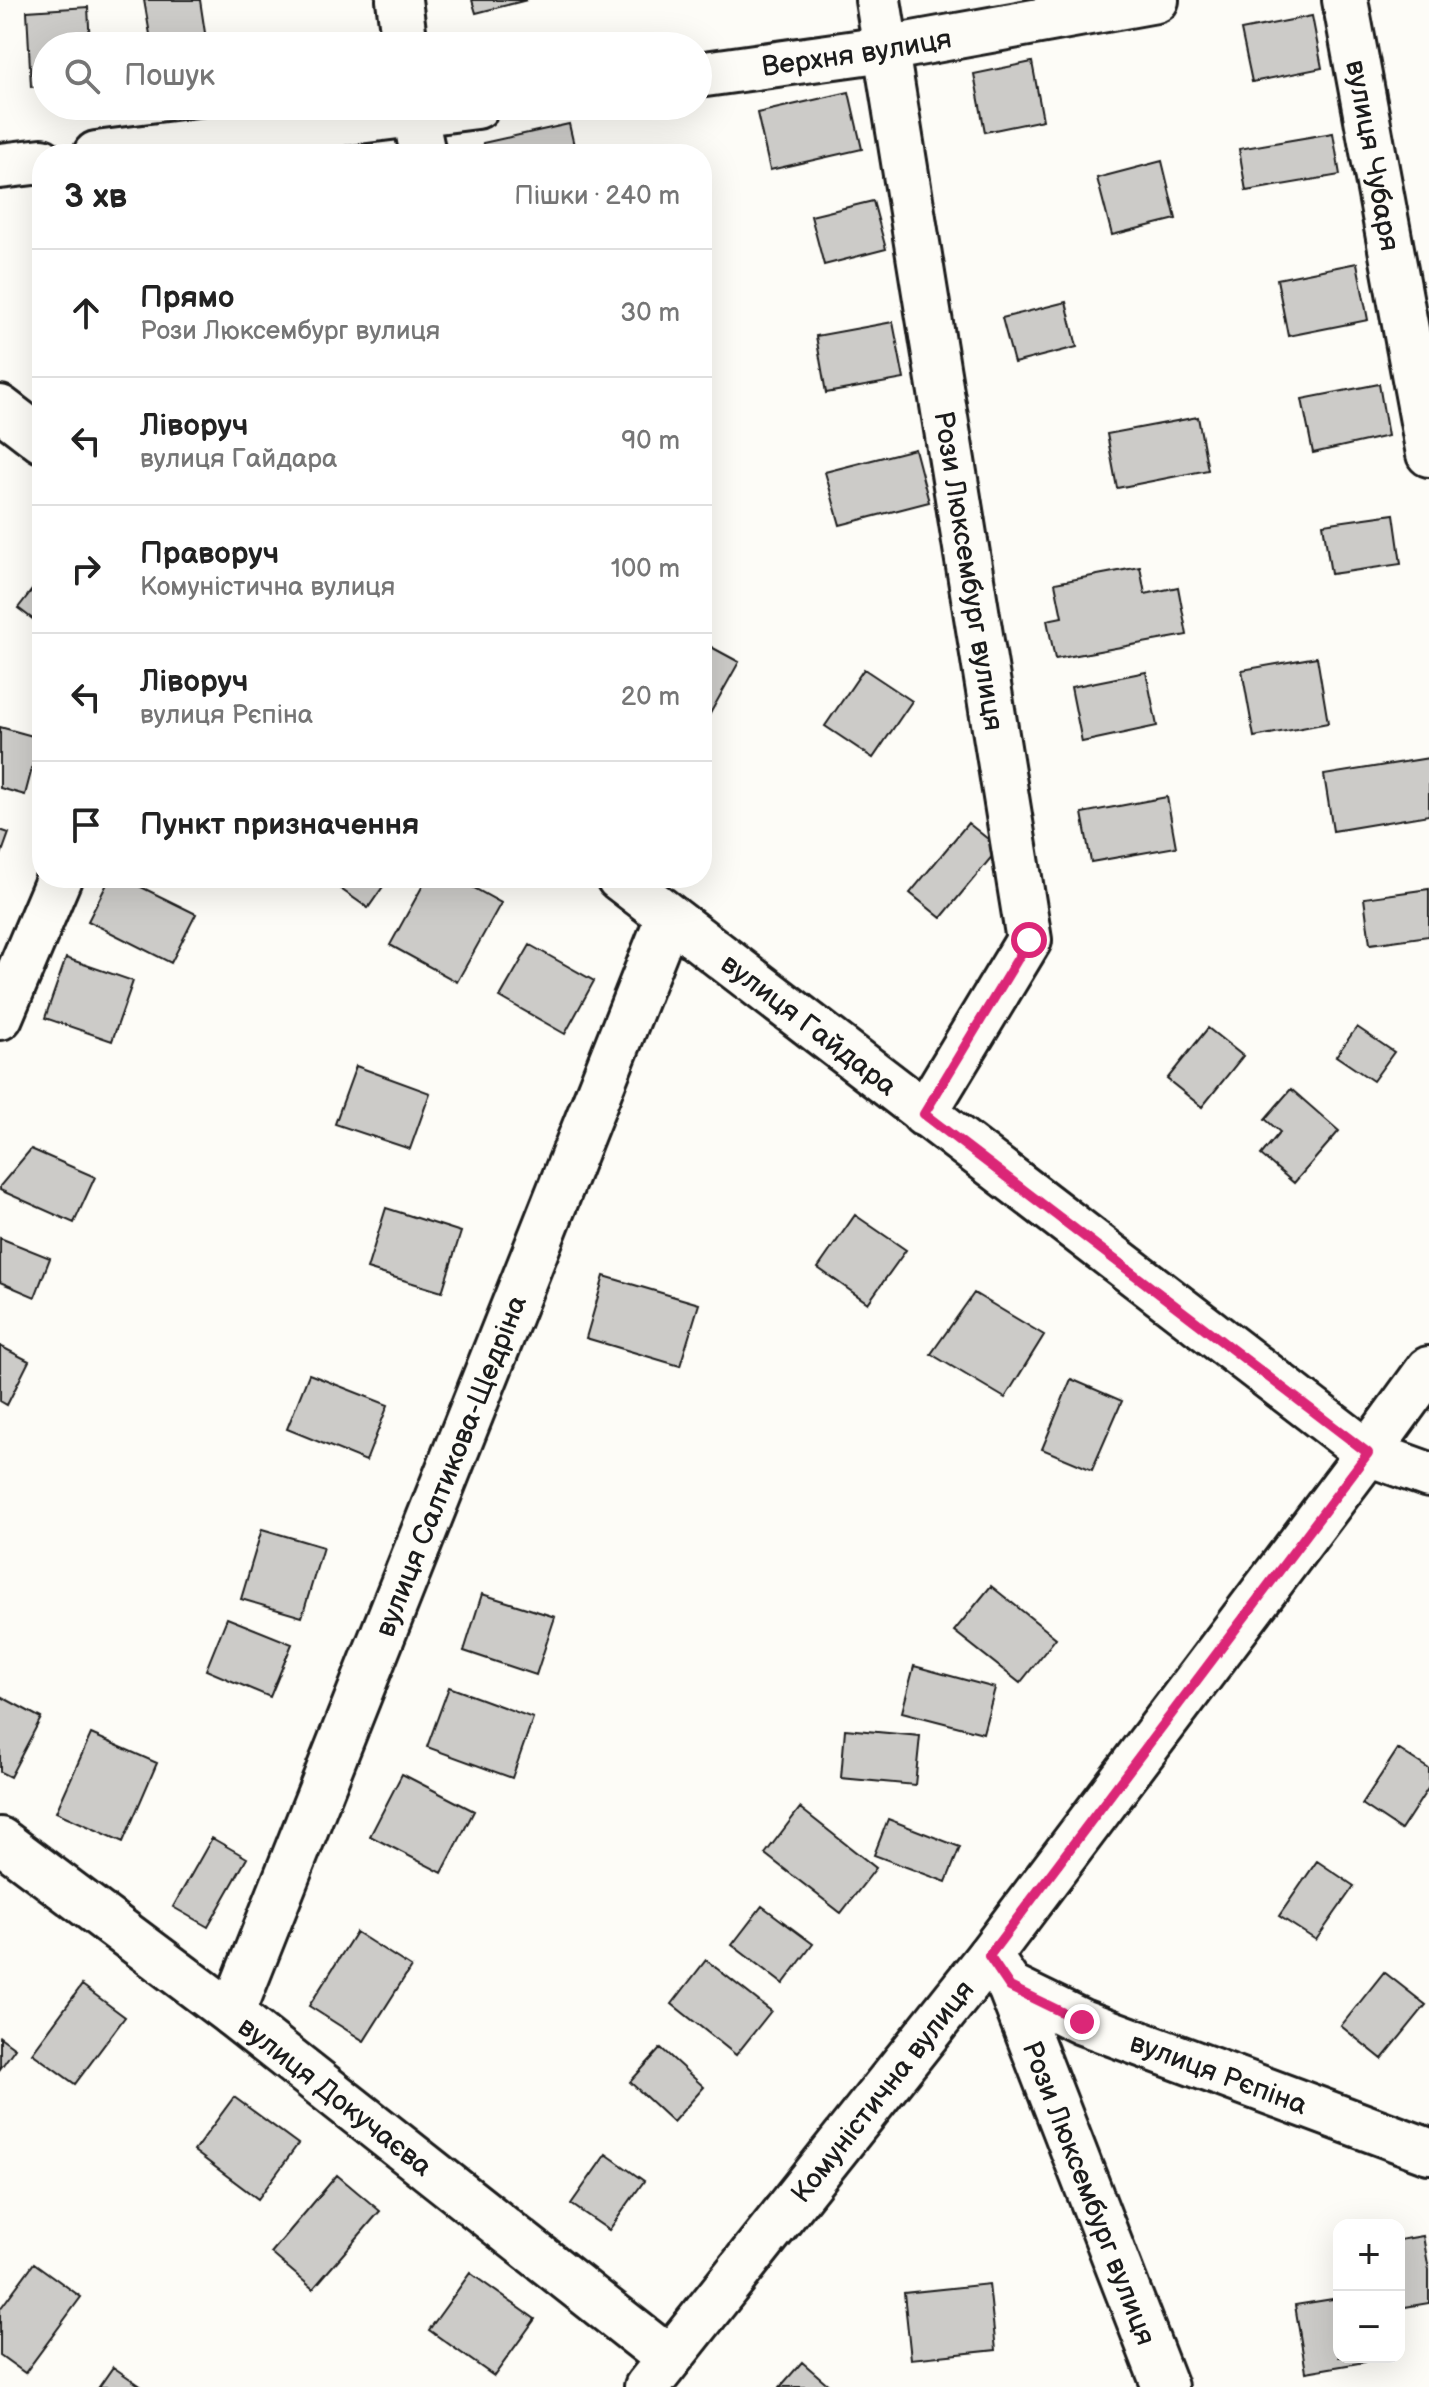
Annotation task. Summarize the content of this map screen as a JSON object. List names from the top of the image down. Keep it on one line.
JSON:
{"streets":{"street":["Верхня вулиця","вулиця Чубаря","Рози Люксембург вулиця","вулиця Гайдара","вулиця Салтикова-Щедріна","вулиця Рєпіна","Комуністична вулиця","вулиця Докучаєва"]},"crossings":[["Верхня вулиця","Рози Люксембург вулиця"],["Рози Люксембург вулиця","вулиця Гайдара"],["Рози Люксембург вулиця","вулиця Рєпіна"],["Рози Люксембург вулиця","Комуністична вулиця"],["вулиця Гайдара","вулиця Салтикова-Щедріна"],["вулиця Гайдара","Комуністична вулиця"],["вулиця Салтикова-Щедріна","вулиця Докучаєва"],["вулиця Рєпіна","Комуністична вулиця"],["Комуністична вулиця","вулиця Докучаєва"]],"page":{"search":"Пошук","heading":["3 хв","Пішки · 240 m"],"list":[["Прямо","Рози Люксембург вулиця","30 m"],["Ліворуч","вулиця Гайдара","90 m"],["Праворуч","Комуністична вулиця","100 m"],["Ліворуч","вулиця Рєпіна","20 m"],"Пункт призначення"],"map_buttons":["+","−"]}}
